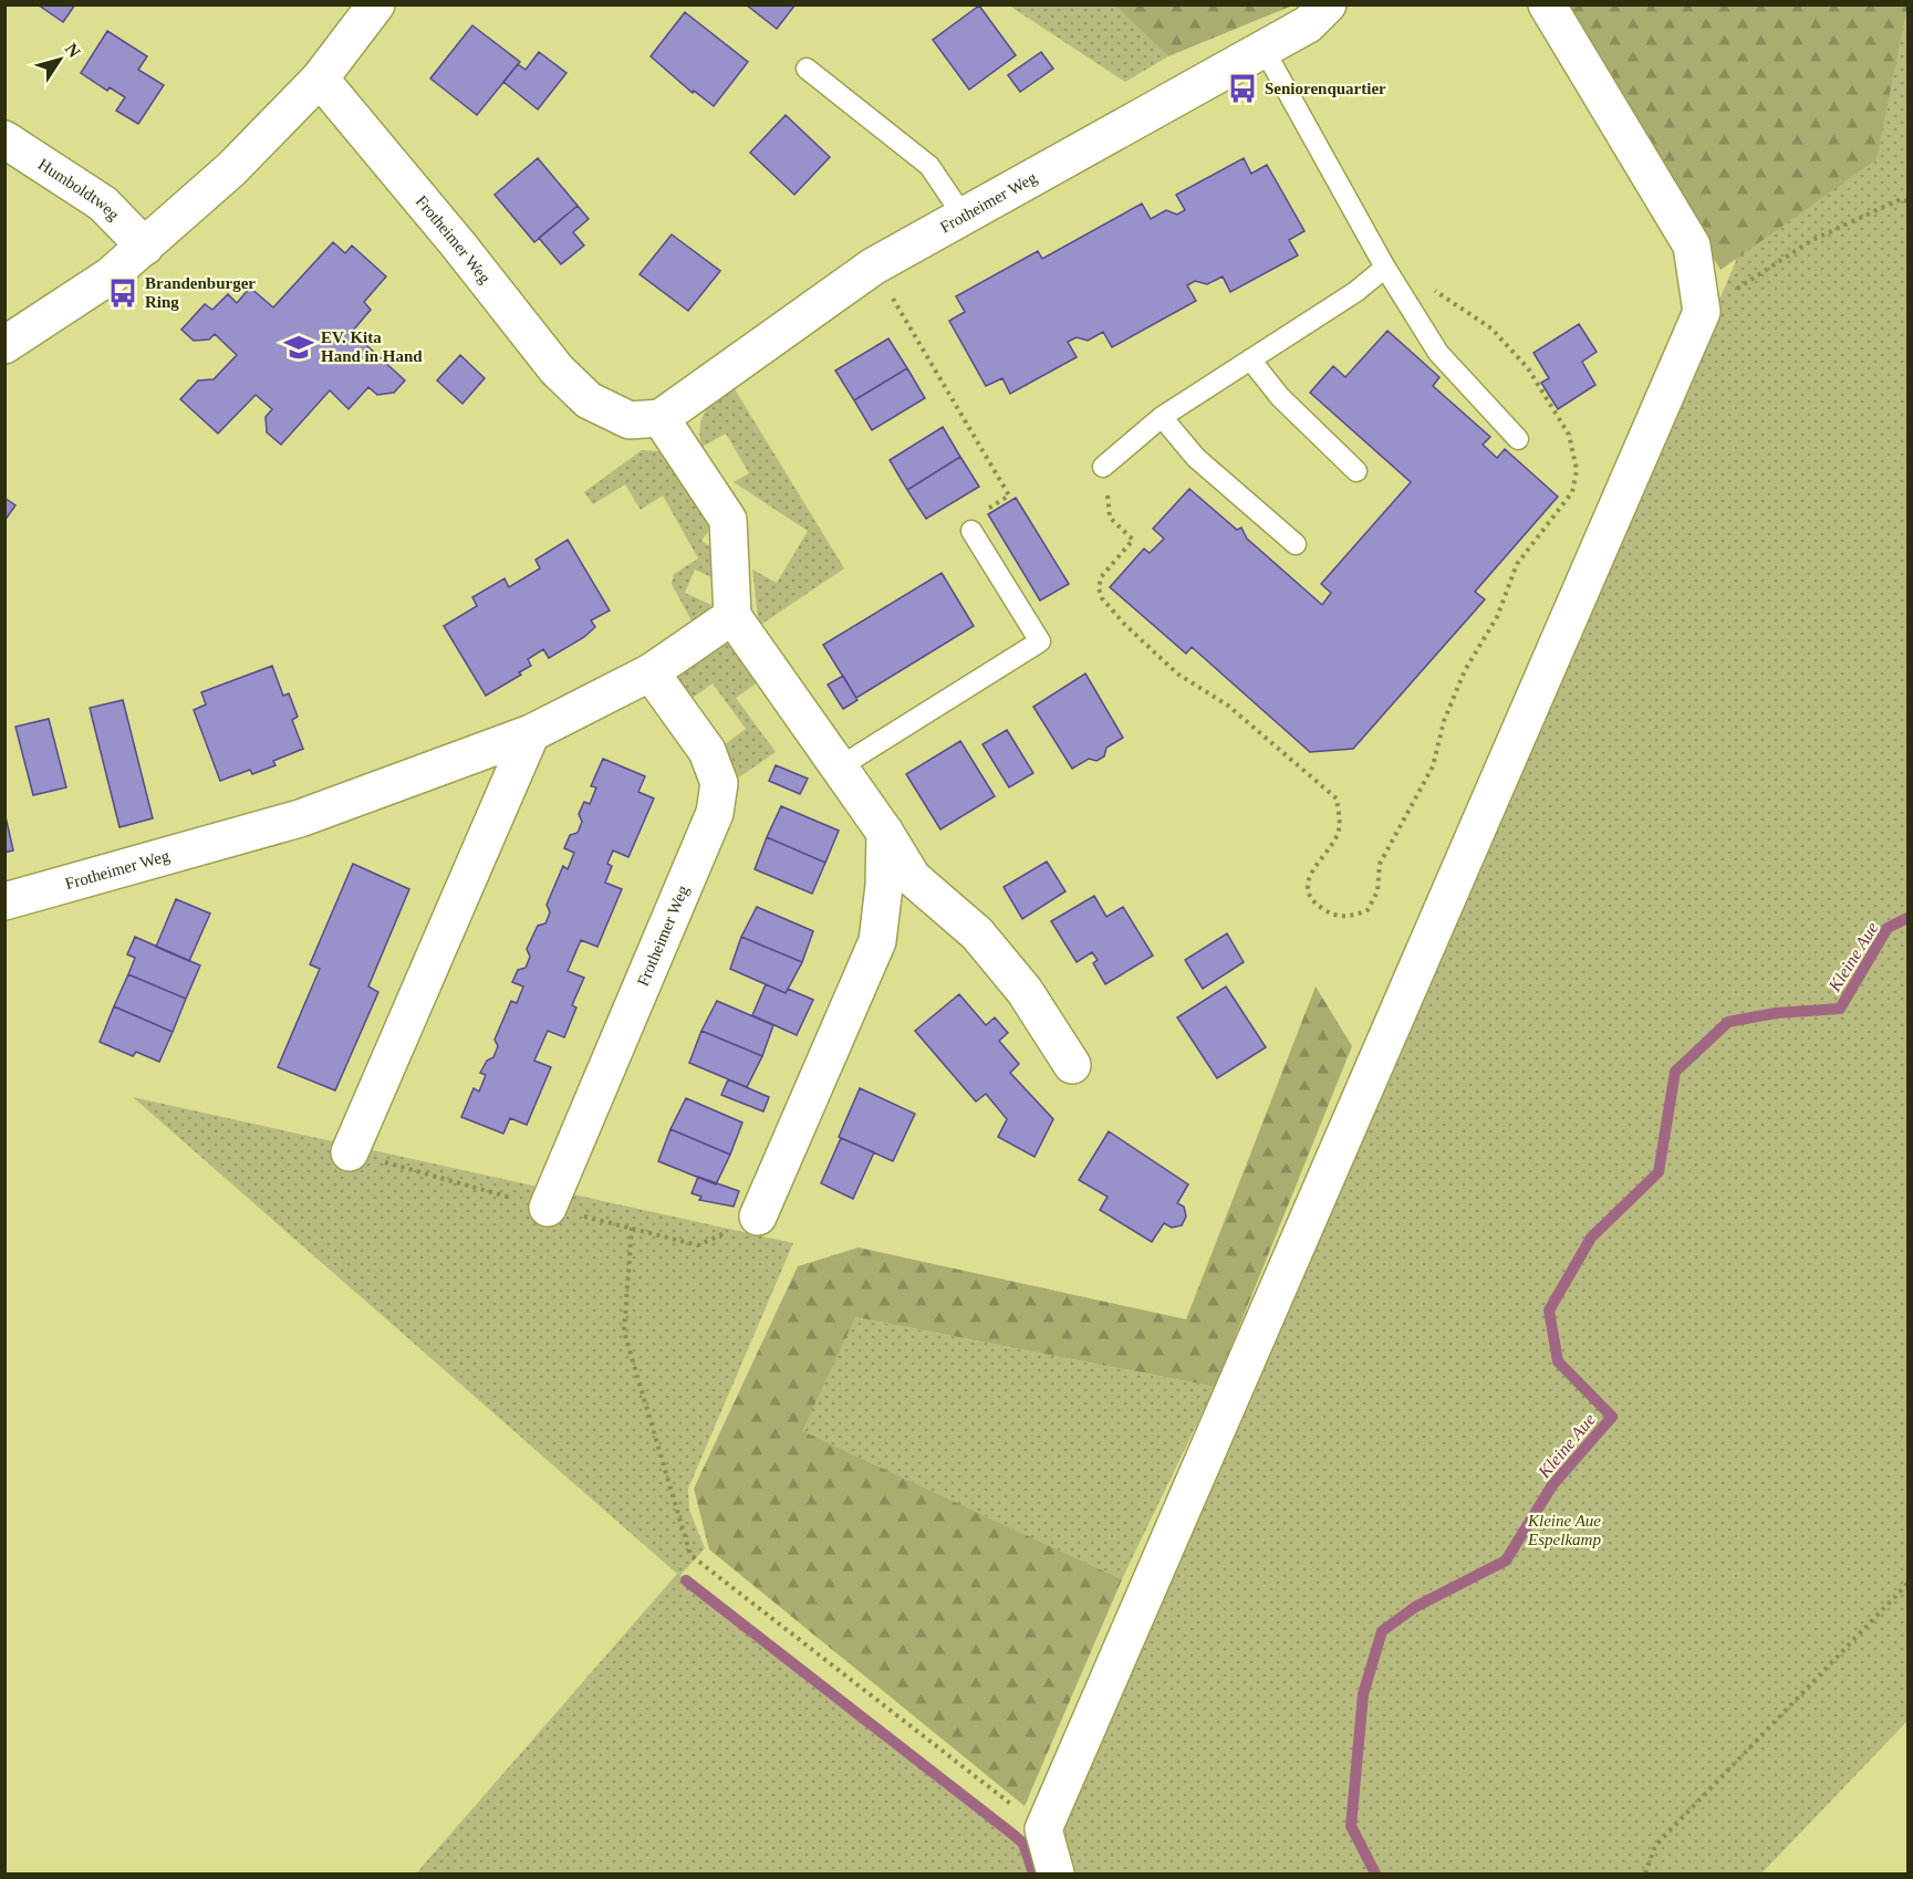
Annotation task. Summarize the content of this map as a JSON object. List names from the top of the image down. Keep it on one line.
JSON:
{"streets":{"street":["Humboldtweg","Frotheimer Weg"]},"water":["Kleine Aue"],"parks":["Kleine Aue Espelkamp"],"places":{"bus stop":["Seniorenquartier","Brandenburger Ring"],"school or university":["EV. Kita Hand in Hand"]},"north":"top right"}
